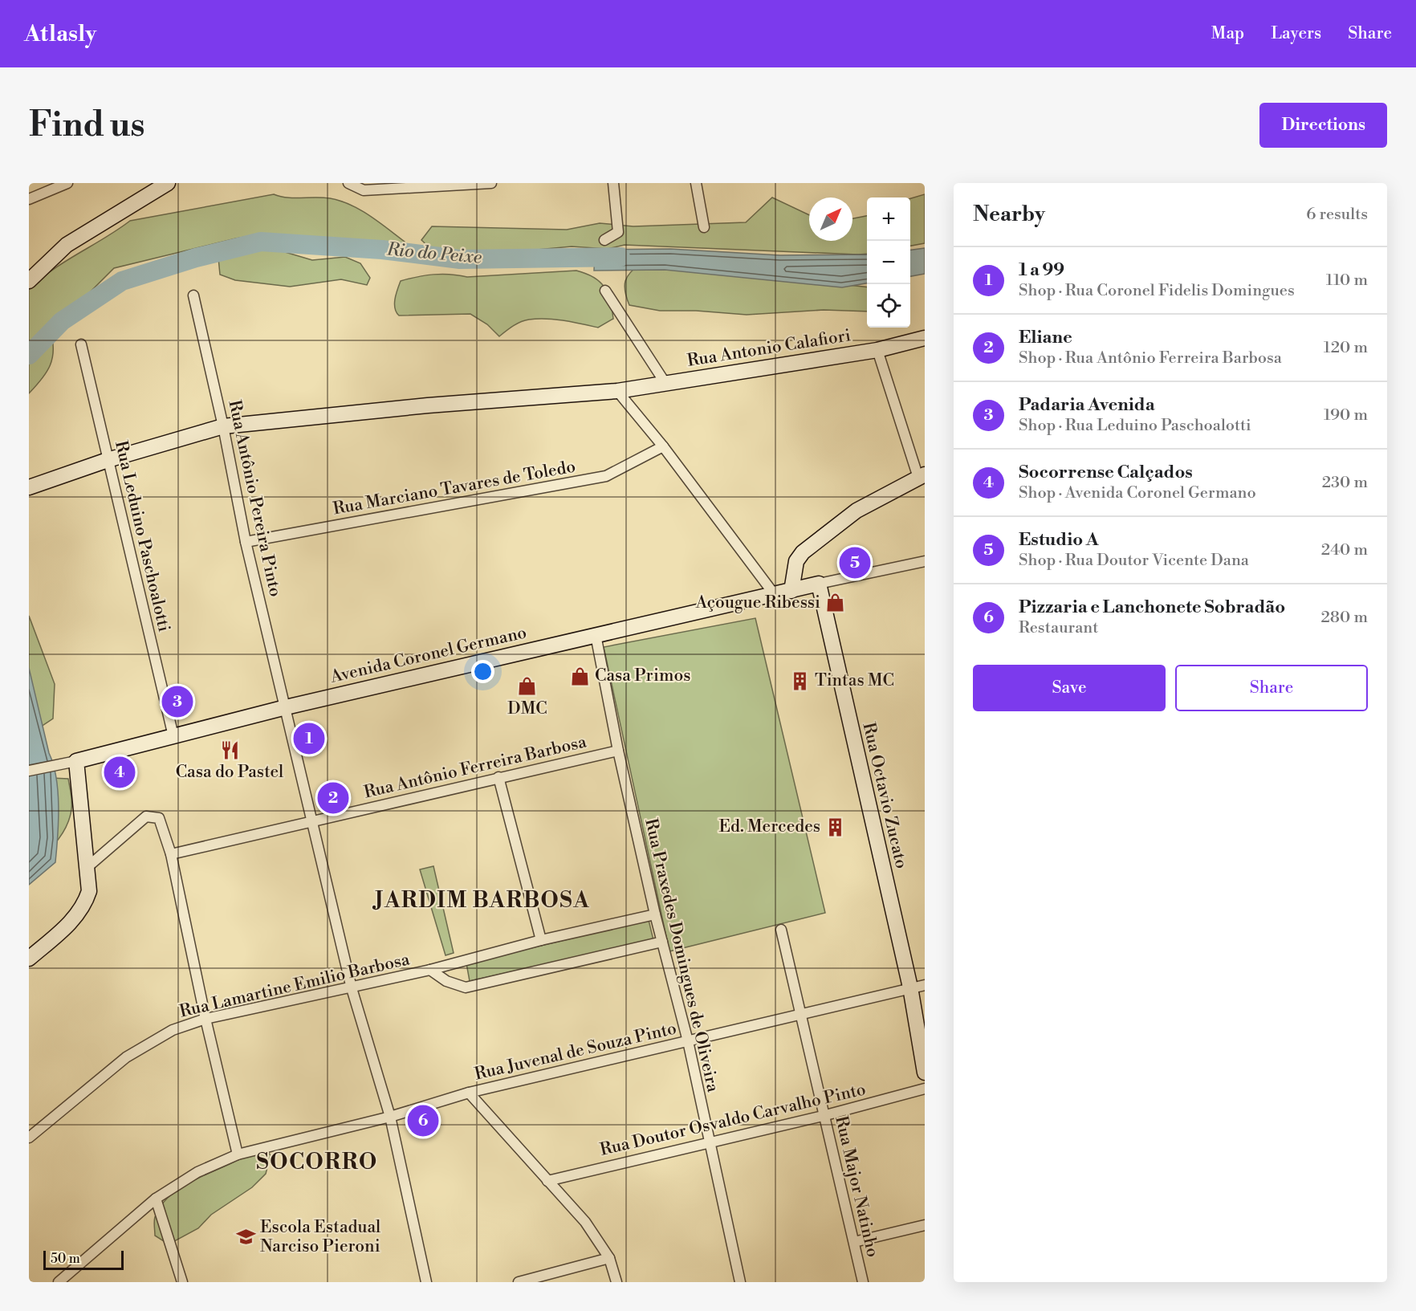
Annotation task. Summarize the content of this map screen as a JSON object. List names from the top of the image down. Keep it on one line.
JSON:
{"streets":{"street":["Rua Antonio Calafiori","Rua Marciano Tavares de Toledo","Rua Antônio Pereira Pinto","Rua Leduino Paschoalotti","Avenida Coronel Germano","Rua Antônio Ferreira Barbosa","Rua Octavio Zucato","Rua Praxedes Domingues de Oliveira","Rua Lamartine Emilio Barbosa","Rua Juvenal de Souza Pinto","Rua Doutor Osvaldo Carvalho Pinto","Rua Major Natinho"]},"crossings":[["Rua Antonio Calafiori","Rua Antônio Pereira Pinto"],["Rua Antonio Calafiori","Rua Leduino Paschoalotti"],["Rua Marciano Tavares de Toledo","Rua Antônio Pereira Pinto"],["Rua Antônio Pereira Pinto","Avenida Coronel Germano"],["Rua Antônio Pereira Pinto","Rua Antônio Ferreira Barbosa"],["Rua Antônio Pereira Pinto","Rua Lamartine Emilio Barbosa"],["Rua Antônio Pereira Pinto","Rua Juvenal de Souza Pinto"],["Rua Leduino Paschoalotti","Avenida Coronel Germano"],["Avenida Coronel Germano","Rua Octavio Zucato"],["Avenida Coronel Germano","Rua Praxedes Domingues de Oliveira"],["Rua Antônio Ferreira Barbosa","Rua Praxedes Domingues de Oliveira"],["Rua Octavio Zucato","Rua Juvenal de Souza Pinto"],["Rua Praxedes Domingues de Oliveira","Rua Lamartine Emilio Barbosa"],["Rua Praxedes Domingues de Oliveira","Rua Juvenal de Souza Pinto"],["Rua Praxedes Domingues de Oliveira","Rua Doutor Osvaldo Carvalho Pinto"],["Rua Juvenal de Souza Pinto","Rua Major Natinho"],["Rua Doutor Osvaldo Carvalho Pinto","Rua Major Natinho"]],"districts":["JARDIM BARBOSA","SOCORRO"],"water":["Rio do Peixe"],"places":{"shop":["Açougue Ribessi","Casa Primos","DMC"],"building":["Tintas MC","Ed. Mercedes"],"restaurant":["Casa do Pastel"],"school or university":["Escola Estadual Narciso Pieroni"]},"scale_bar":"50 m","north":"top right","page":{"header":"Atlasly","nav":["Map","Layers","Share"],"buttons":["Directions",["Save","Share"]],"title":"Find us","heading":["Nearby","6 results"],"map_buttons":["+","−"],"list":[{"mark":"1","name":"1 a 99","note":"Shop · Rua Coronel Fidelis Domingues","value":"110 m"},{"mark":"2","name":"Eliane","note":"Shop · Rua Antônio Ferreira Barbosa","value":"120 m"},{"mark":"3","name":"Padaria Avenida","note":"Shop · Rua Leduino Paschoalotti","value":"190 m"},{"mark":"4","name":"Socorrense Calçados","note":"Shop · Avenida Coronel Germano","value":"230 m"},{"mark":"5","name":"Estudio A","note":"Shop · Rua Doutor Vicente Dana","value":"240 m"},{"mark":"6","name":"Pizzaria e Lanchonete Sobradão","note":"Restaurant","value":"280 m"}],"pins":["5","3","1","4","2","6"],"scale":"50 m"}}
